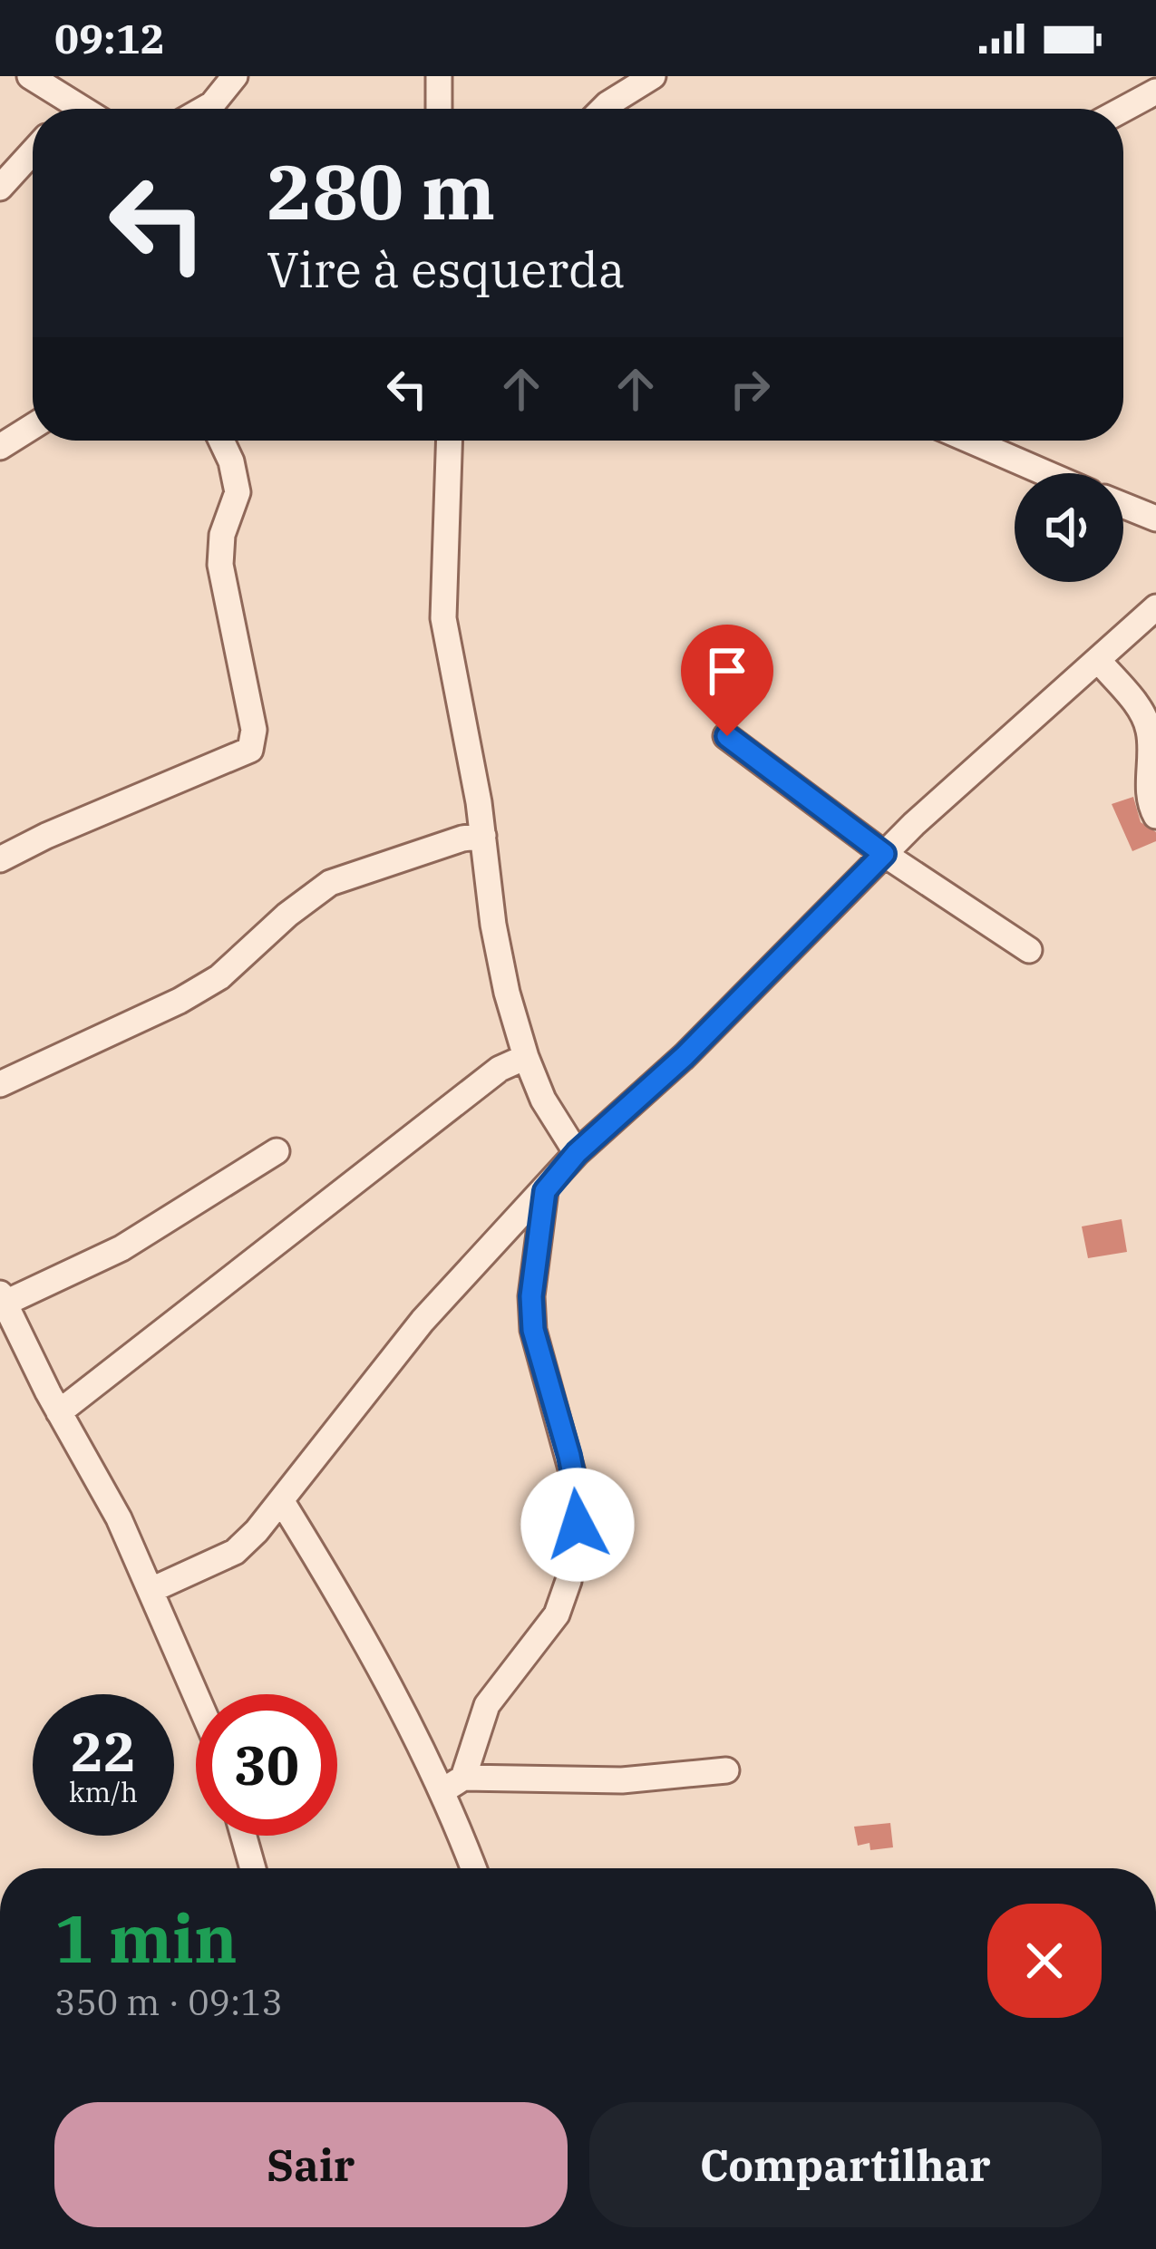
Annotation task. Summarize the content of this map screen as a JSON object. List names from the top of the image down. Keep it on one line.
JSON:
{"page":{"status":"09:12","turn":["280 m","Vire à esquerda"],"speed":"22 km/h","limit":"30","heading":["1 min","350 m · 09:13"],"buttons":["Sair","Compartilhar"]}}
